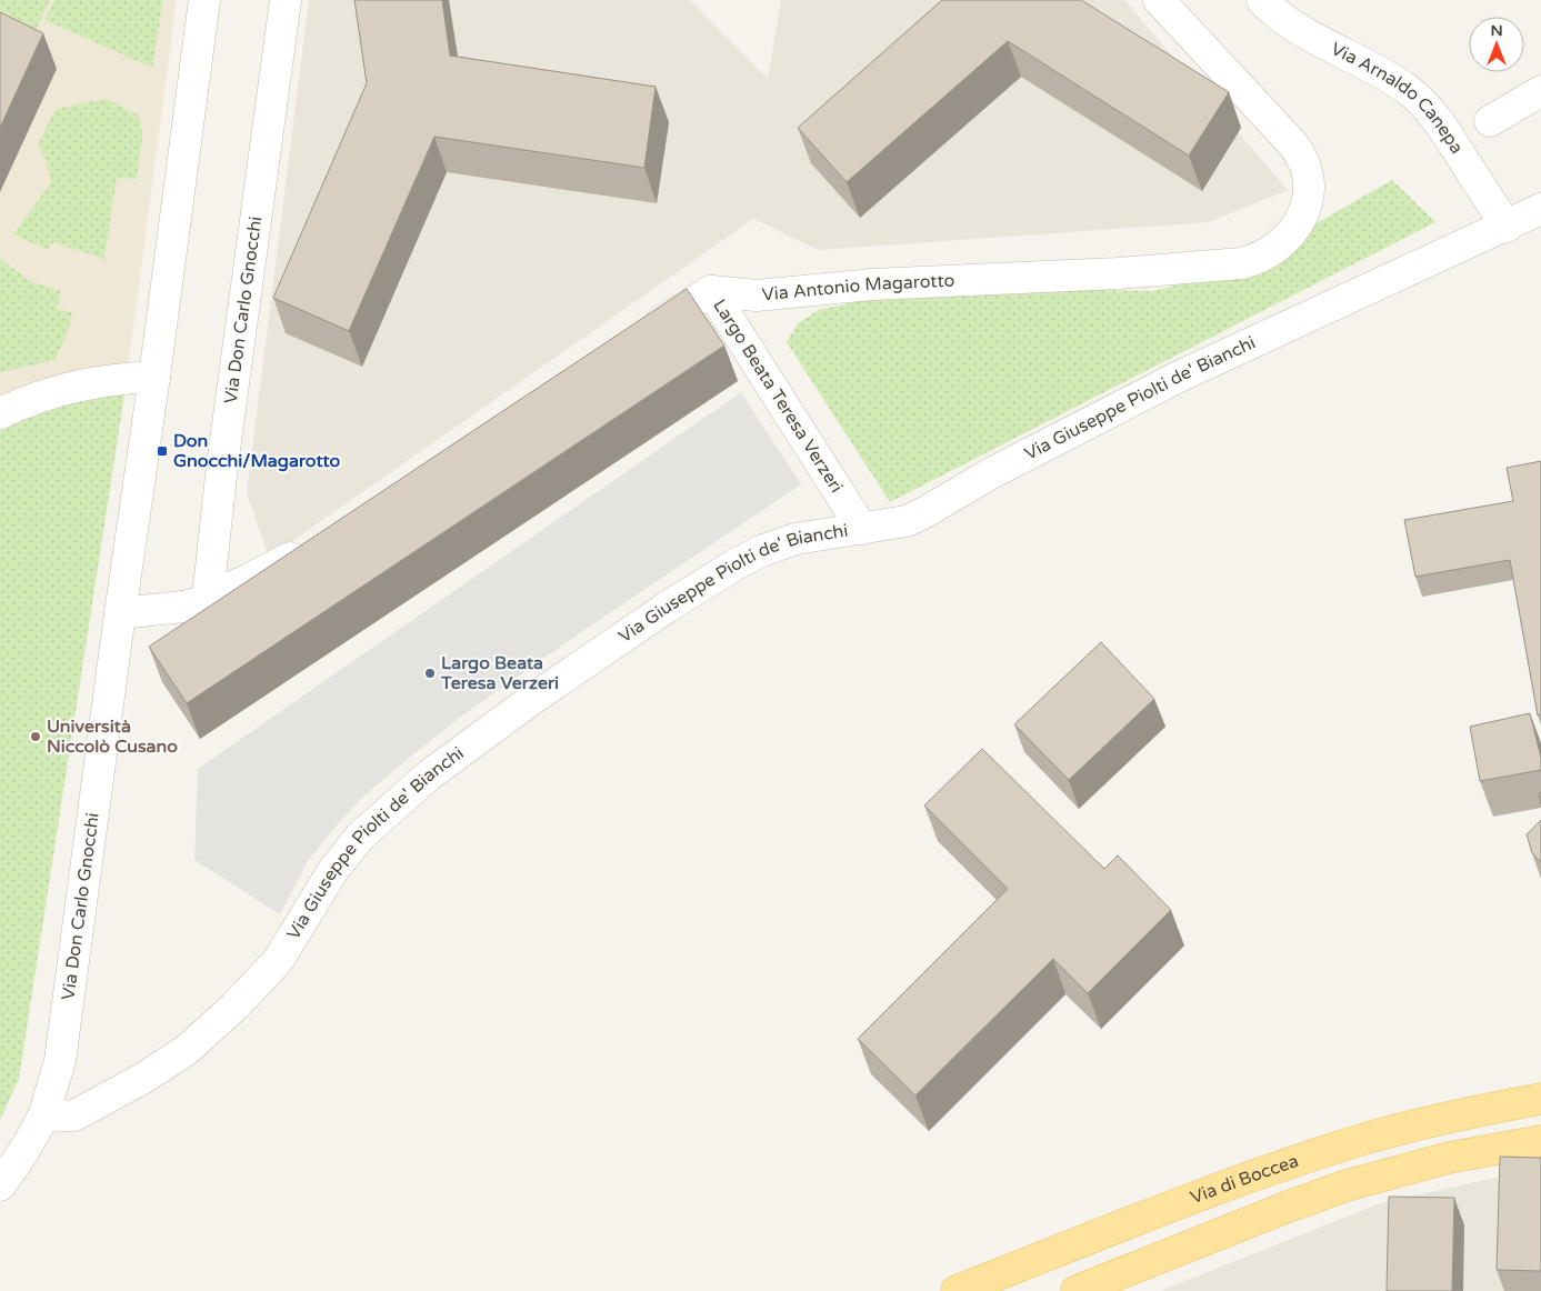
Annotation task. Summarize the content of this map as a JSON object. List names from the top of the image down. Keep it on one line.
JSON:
{"streets":{"main road":["Via di Boccea"],"street":["Via Arnaldo Canepa","Via Antonio Magarotto","Via Don Carlo Gnocchi","Largo Beata Teresa Verzeri","Via Giuseppe Piolti de' Bianchi"]},"crossings":[["Via Arnaldo Canepa","Via Giuseppe Piolti de' Bianchi"],["Via Antonio Magarotto","Largo Beata Teresa Verzeri"],["Via Don Carlo Gnocchi","Via Giuseppe Piolti de' Bianchi"],["Largo Beata Teresa Verzeri","Via Giuseppe Piolti de' Bianchi"]],"places":{"transit":["Don Gnocchi/Magarotto"],"other":["Largo Beata Teresa Verzeri","Università Niccolò Cusano"]},"north":"top"}
